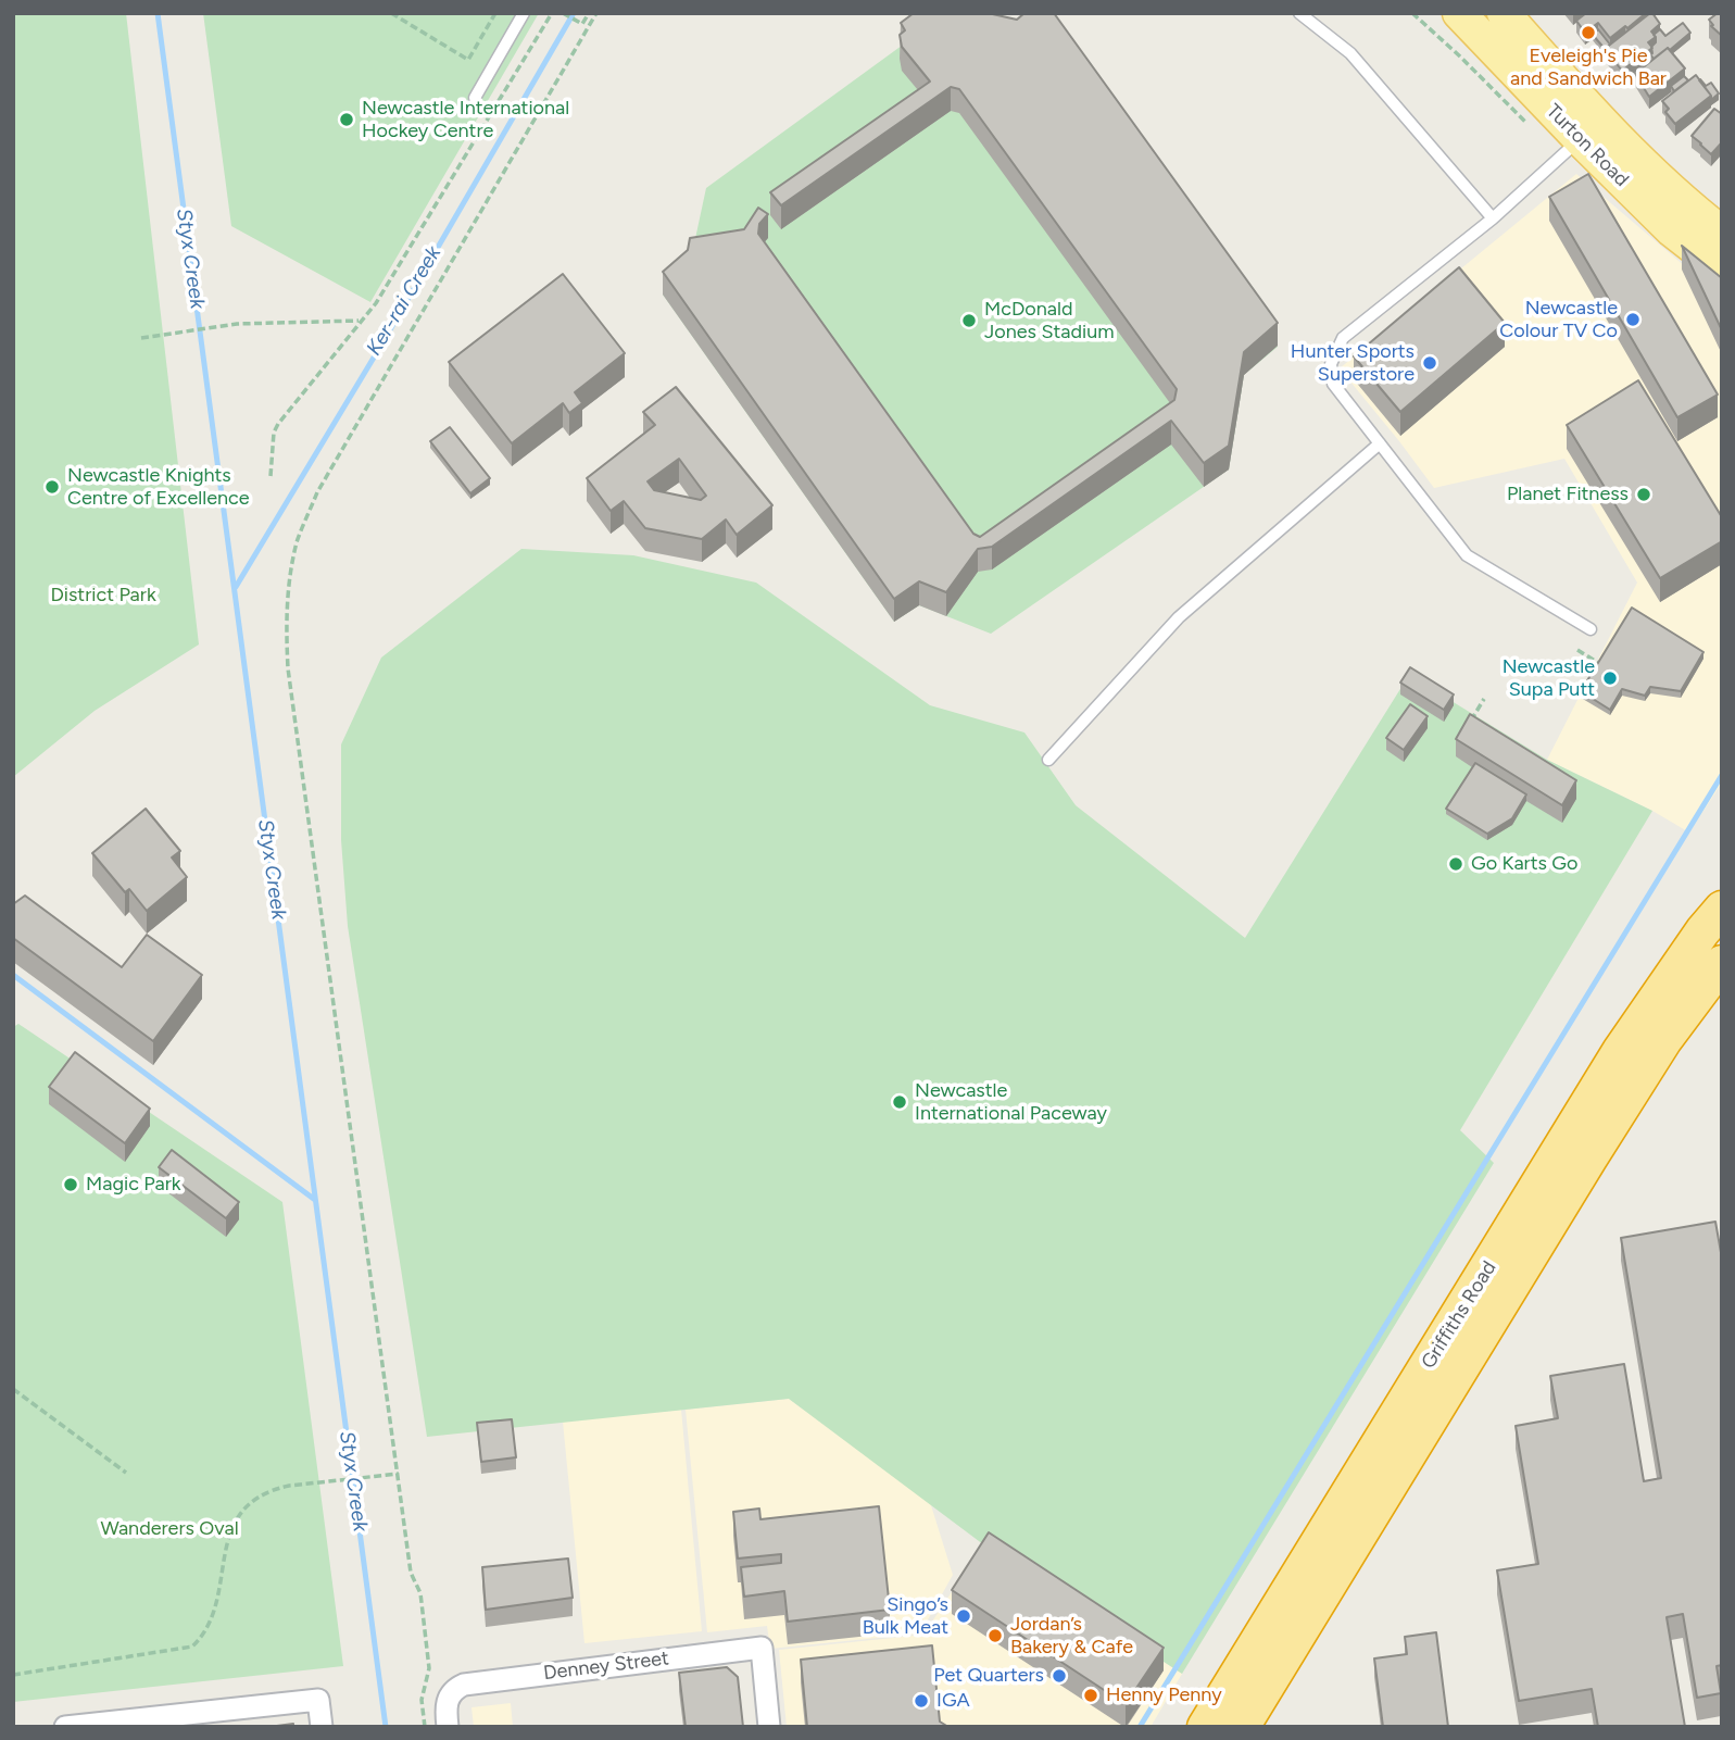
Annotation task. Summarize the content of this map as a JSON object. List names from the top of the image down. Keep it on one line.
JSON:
{"streets":{"highway":["Griffiths Road"],"main road":["Turton Road"],"street":["Denney Street"]},"water":["Styx Creek","Ker-rai Creek"],"parks":["District Park","Wanderers Oval"],"places":["Eveleigh's Pie and Sandwich Bar","Newcastle International Hockey Centre","Newcastle Colour TV Co","McDonald Jones Stadium","Hunter Sports Superstore","Newcastle Knights Centre of Excellence","Planet Fitness","Newcastle Supa Putt","Go Karts Go","Newcastle International Paceway","Magic Park","Singo’s Bulk Meat","Jordan’s Bakery & Cafe","Pet Quarters","Henny Penny","IGA"]}
